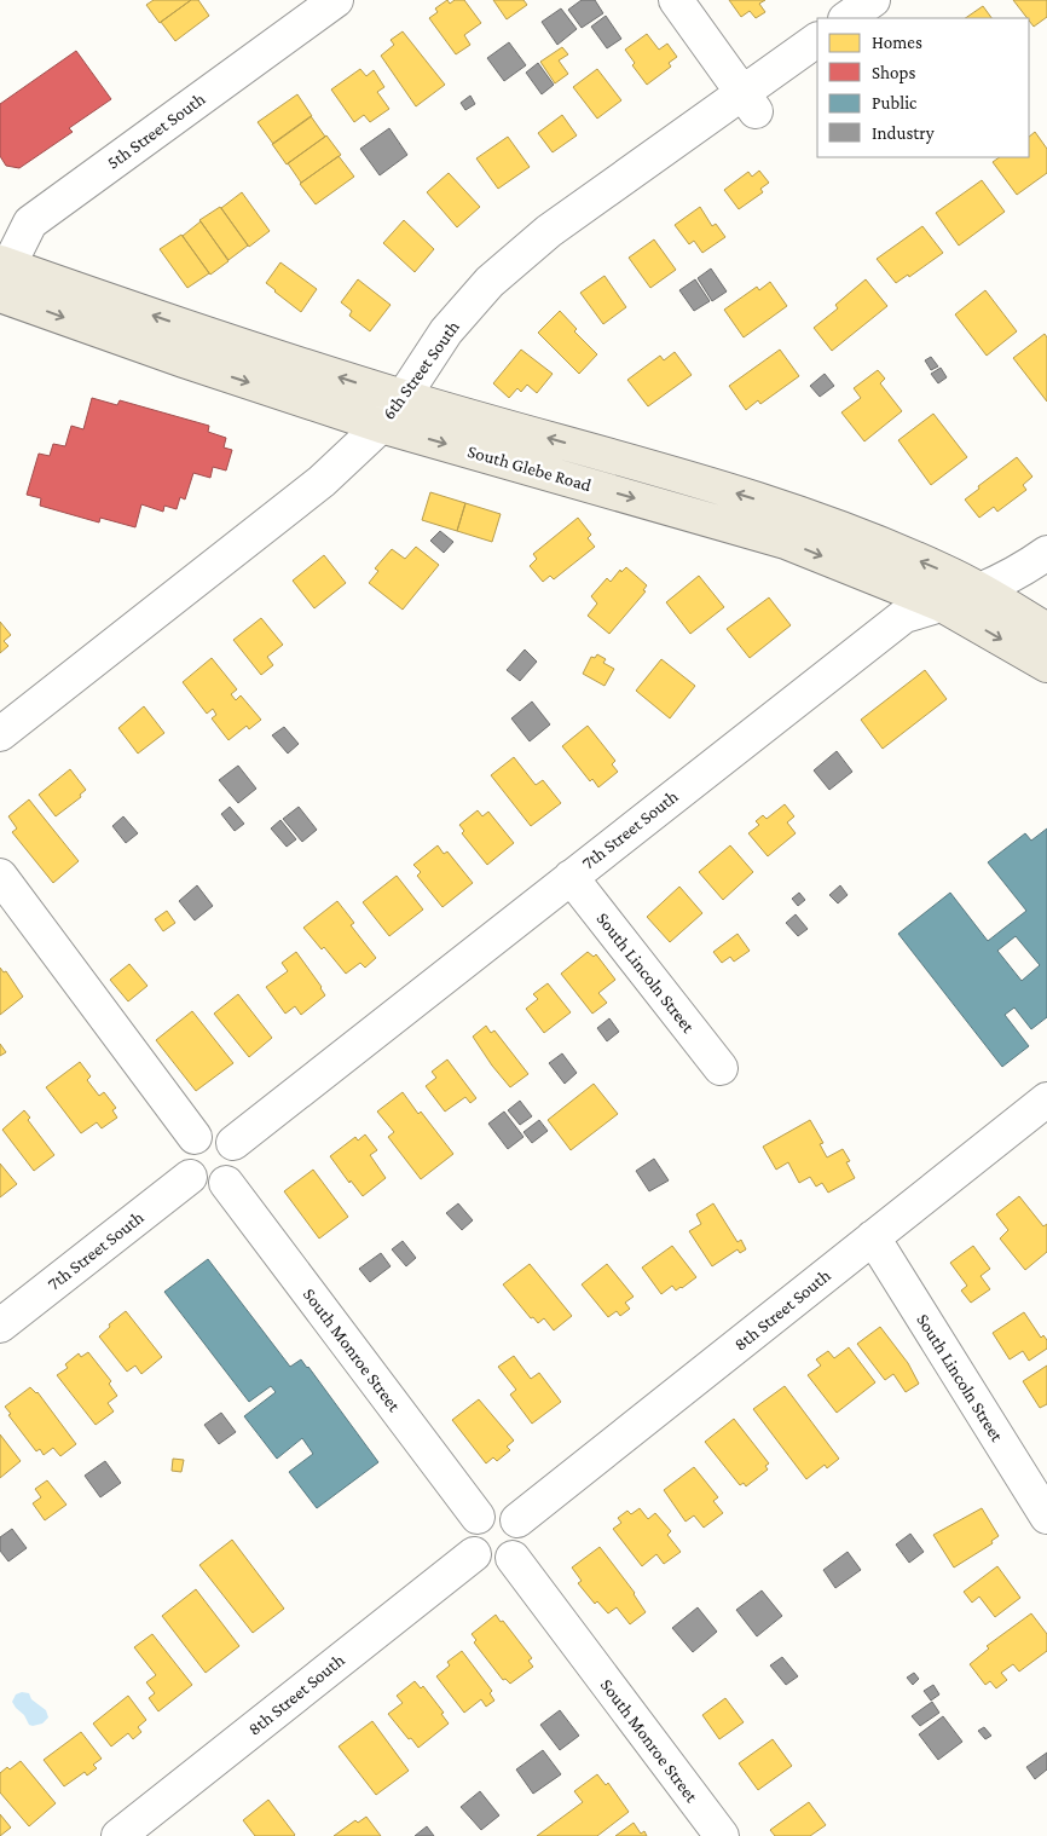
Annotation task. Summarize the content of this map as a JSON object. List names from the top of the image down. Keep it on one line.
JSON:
{"streets":{"main road":["South Glebe Road"],"street":["5th Street South","6th Street South","7th Street South","South Lincoln Street","8th Street South","South Monroe Street"]},"crossings":[["5th Street South","South Glebe Road"],["6th Street South","South Glebe Road"],["South Glebe Road","7th Street South"],["7th Street South","South Lincoln Street"],["7th Street South","South Monroe Street"],["South Lincoln Street","8th Street South"],["8th Street South","South Monroe Street"]],"legend":["Homes","Shops","Public","Industry"]}
